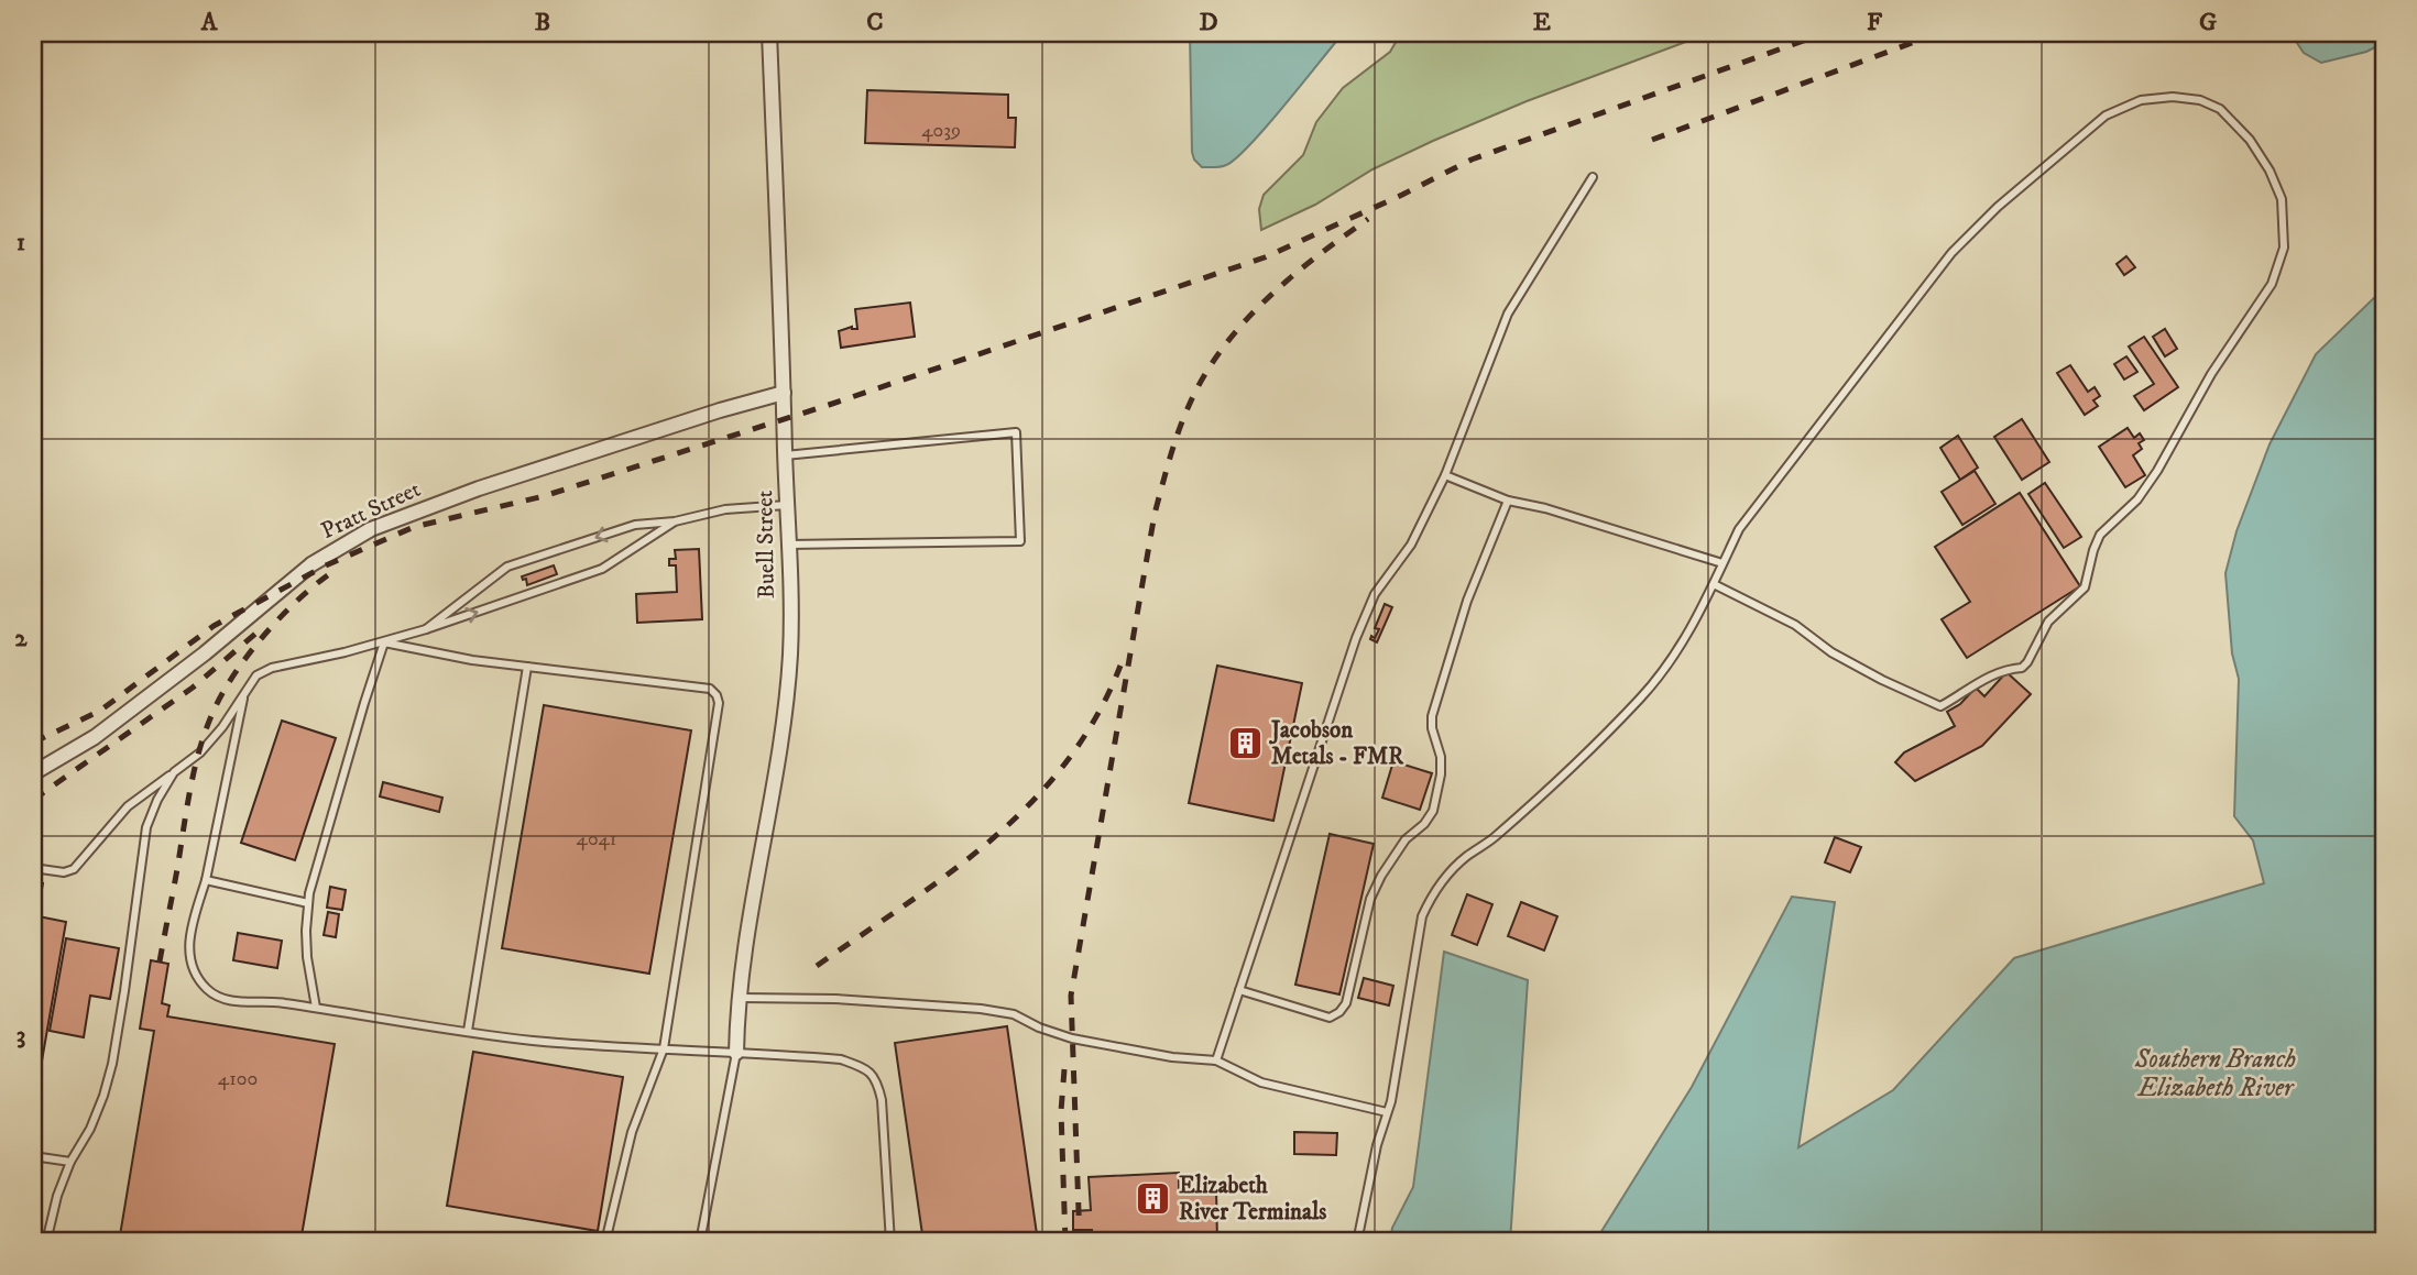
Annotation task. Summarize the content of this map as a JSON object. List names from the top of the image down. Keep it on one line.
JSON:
{"streets":{"street":["Pratt Street","Buell Street"]},"crossings":[["Pratt Street","Buell Street"]],"water":["Southern Branch Elizabeth River"],"places":{"building":["Jacobson Metals - FMR","Elizabeth River Terminals"]},"house_numbers":["4039","4041","4100"],"grid":{"columns":["A","B","C","D","E","F","G"],"rows":["1","2","3"]}}
